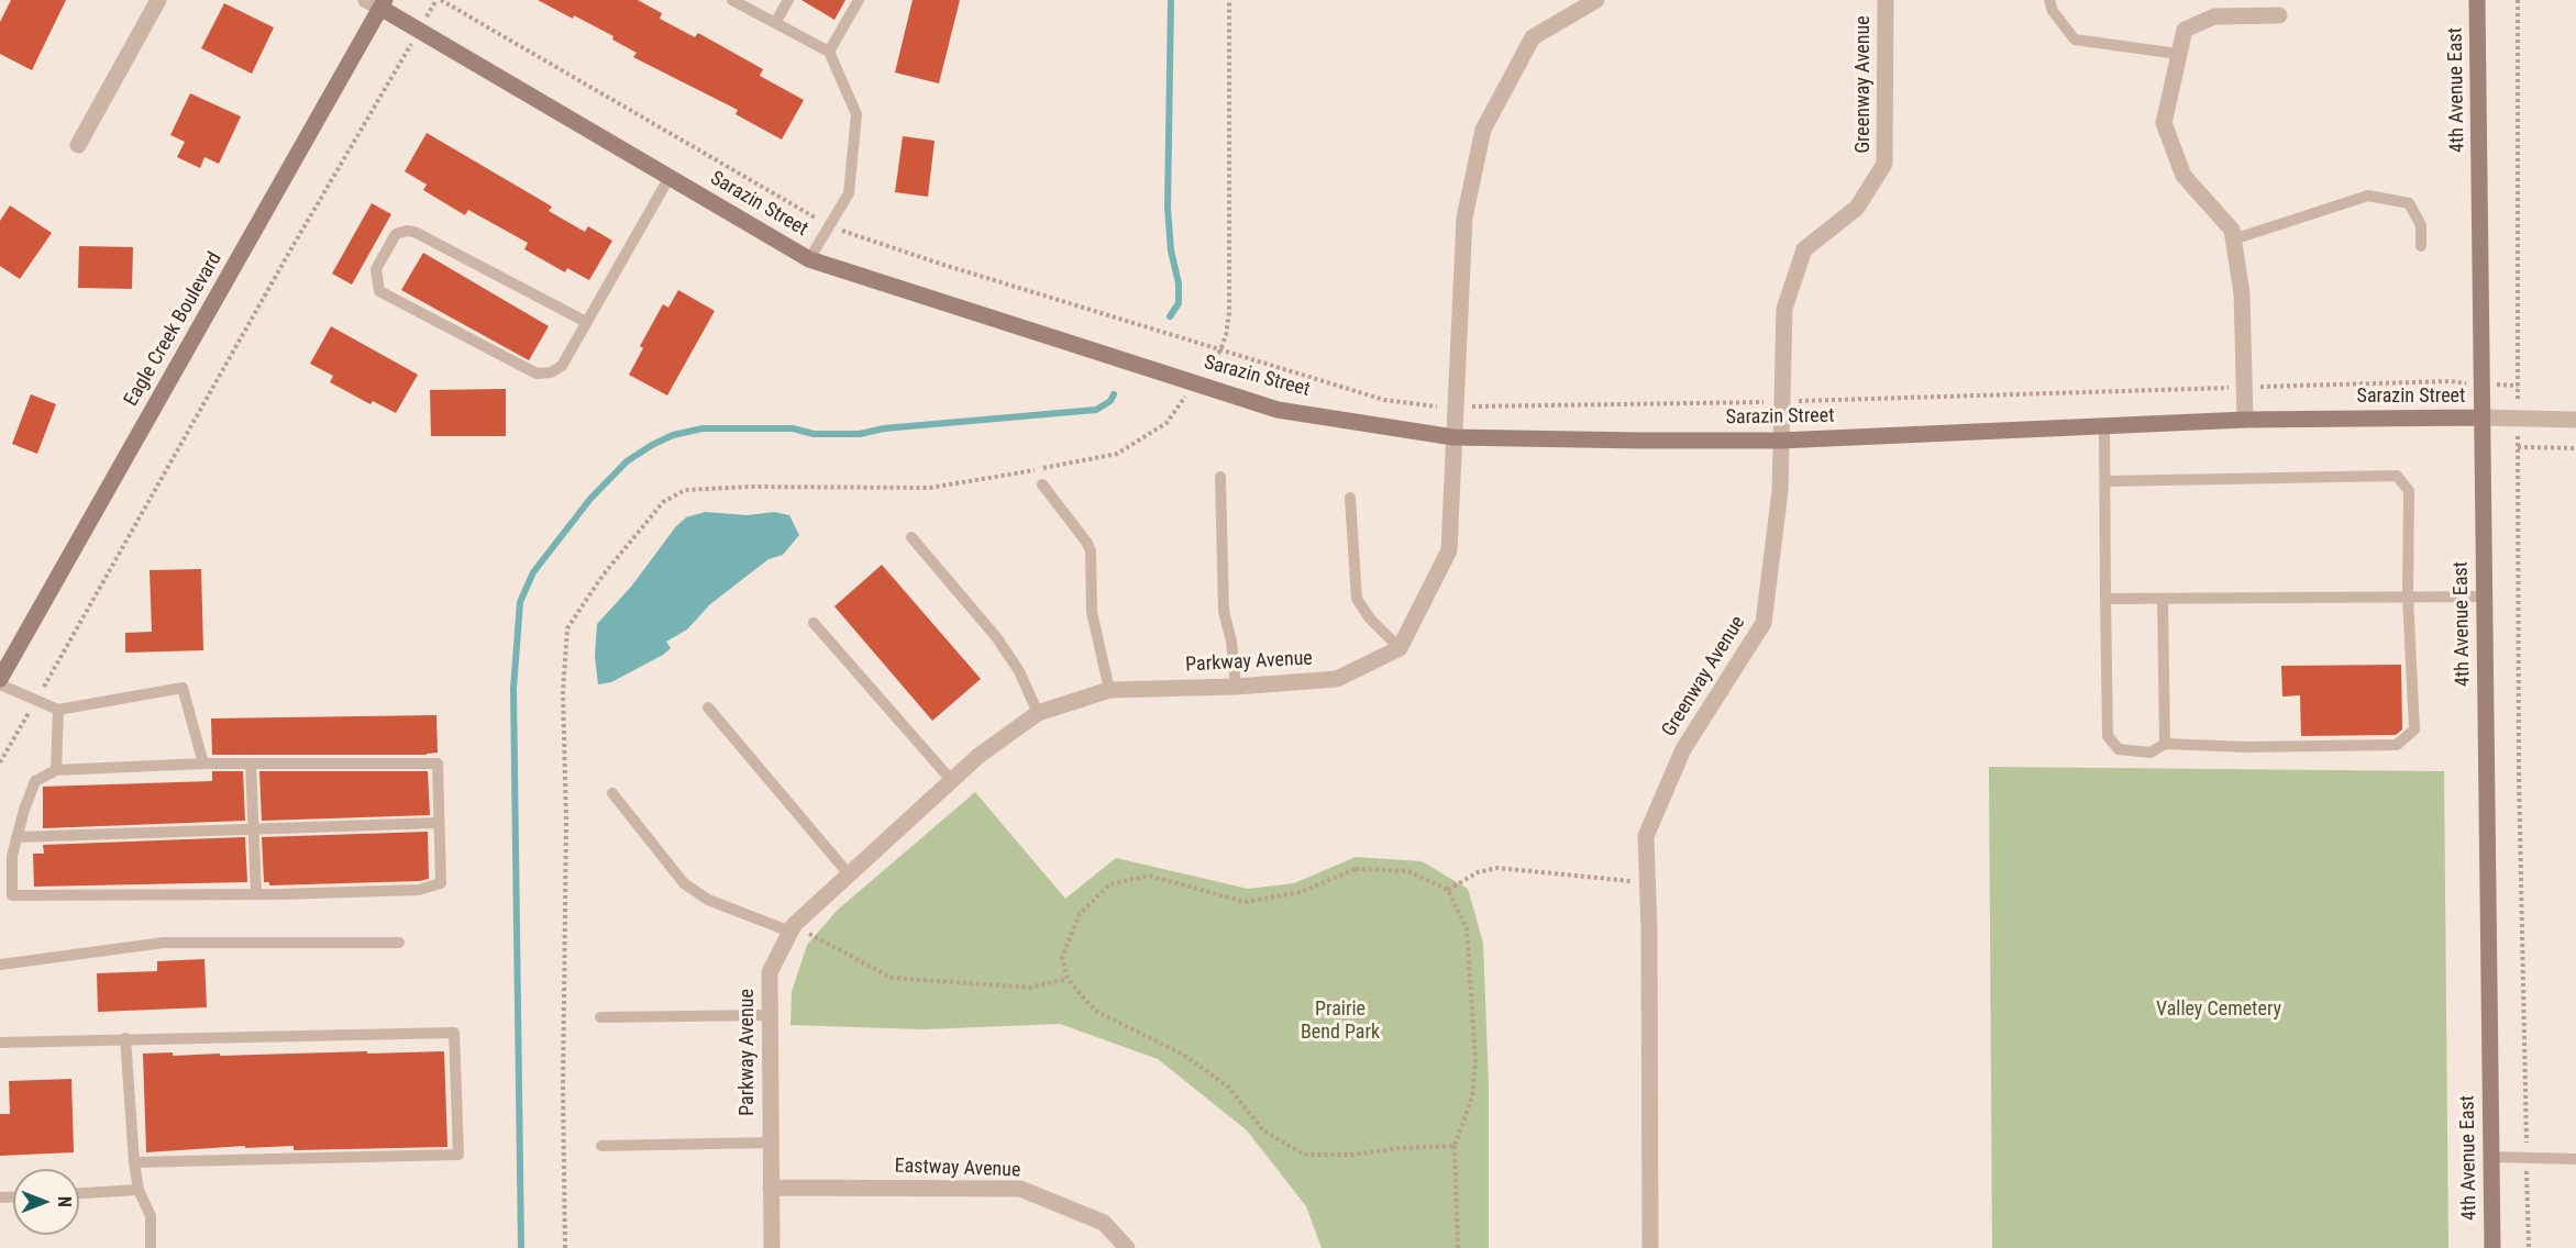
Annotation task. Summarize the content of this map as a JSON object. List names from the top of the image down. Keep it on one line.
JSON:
{"streets":{"street":["Greenway Avenue","4th Avenue East","Sarazin Street","Eagle Creek Boulevard","Parkway Avenue","Eastway Avenue"]},"crossings":[["Greenway Avenue","Sarazin Street"],["4th Avenue East","Sarazin Street"],["Sarazin Street","Eagle Creek Boulevard"],["Parkway Avenue","Eastway Avenue"]],"parks":["Prairie Bend Park","Valley Cemetery"],"north":"right"}
